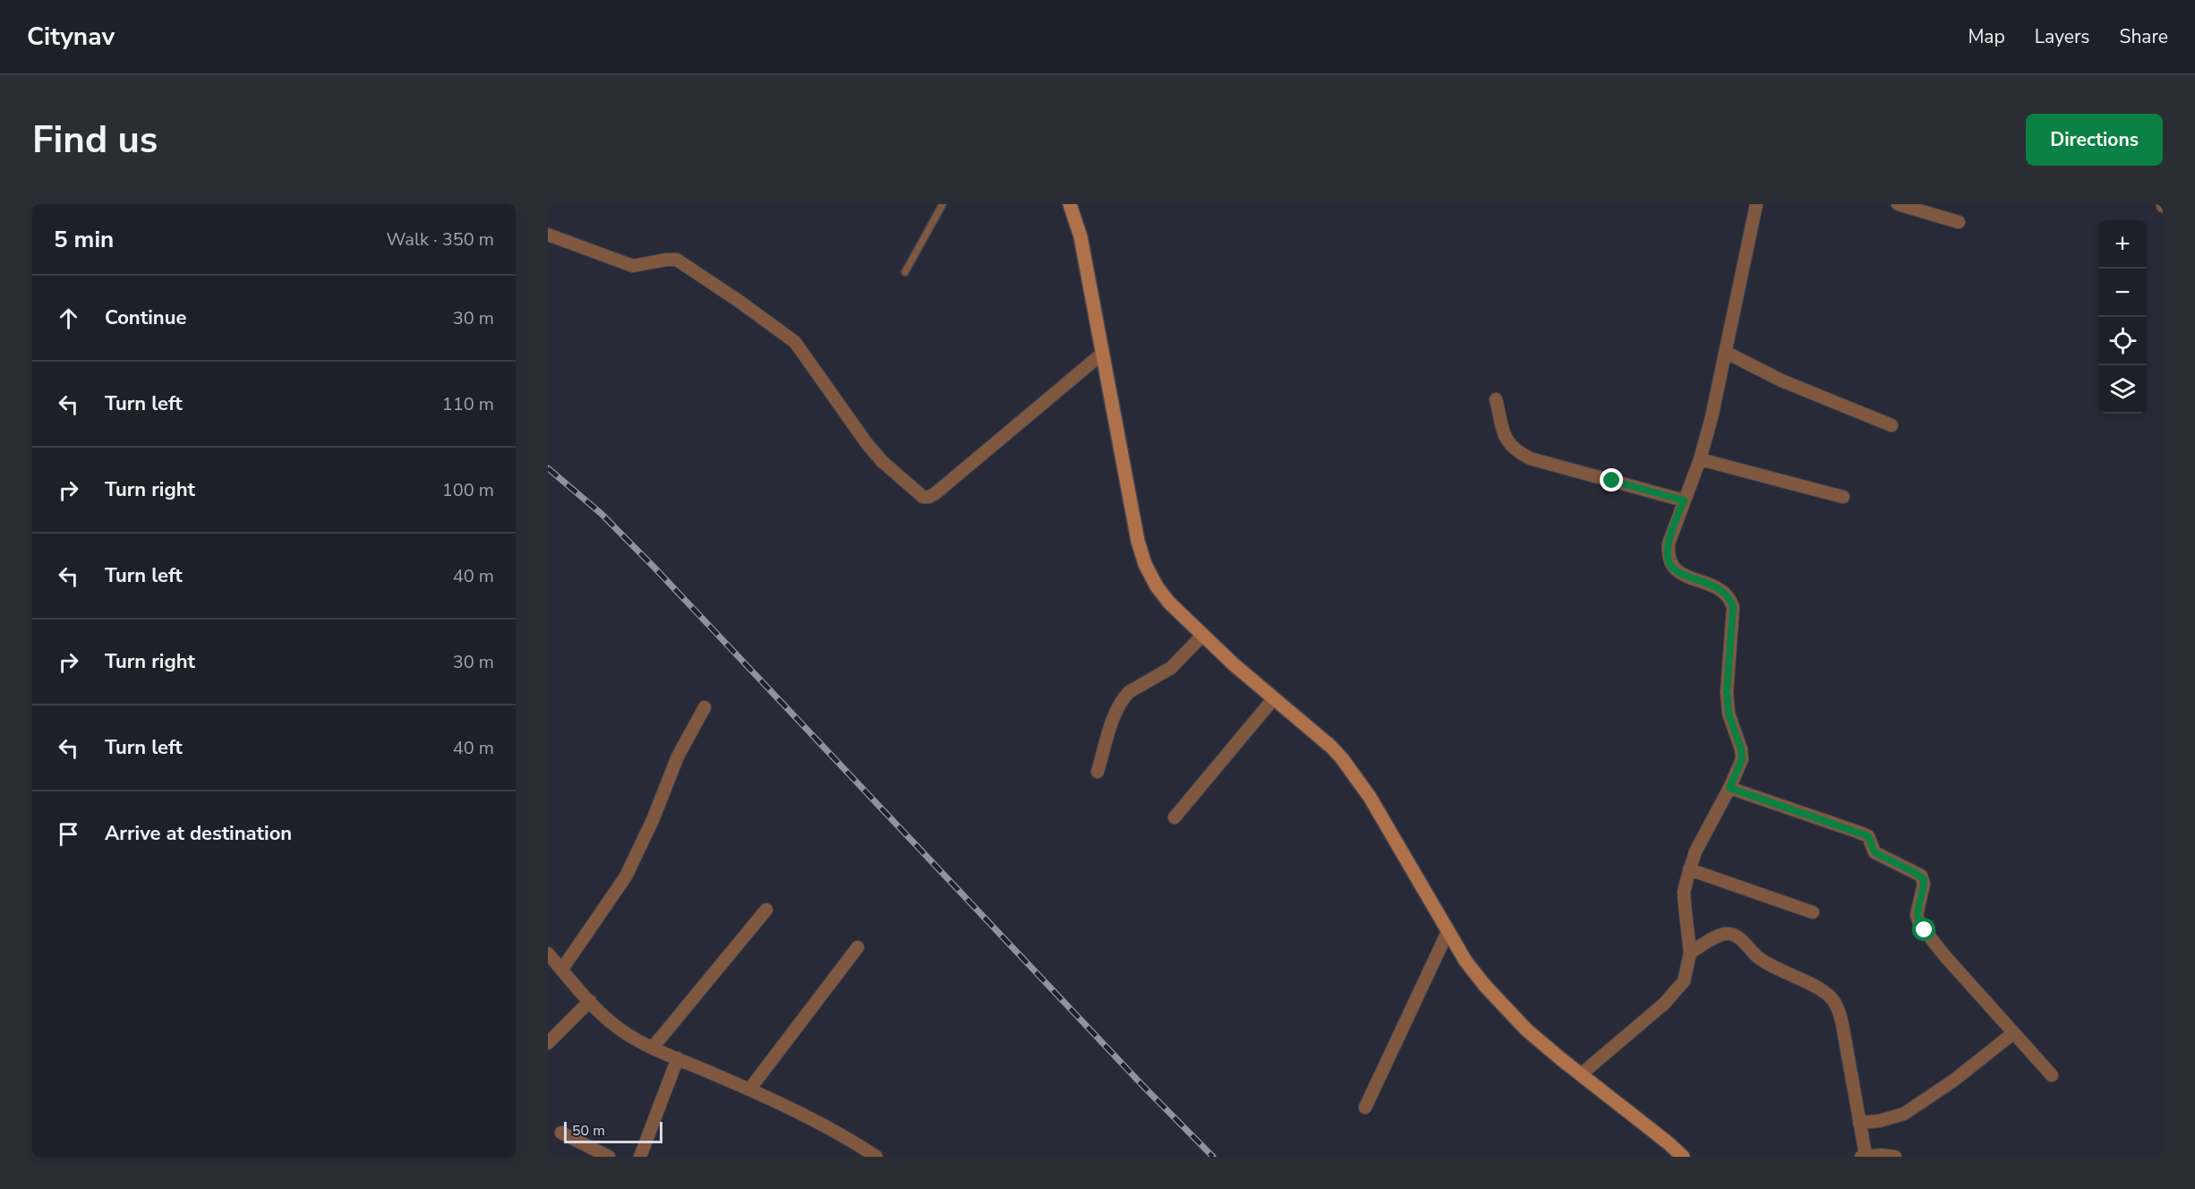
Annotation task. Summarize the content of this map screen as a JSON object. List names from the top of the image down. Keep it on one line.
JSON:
{"scale_bar":"50 m","page":{"header":"Citynav","nav":["Map","Layers","Share"],"buttons":"Directions","title":"Find us","heading":["5 min","Walk · 350 m"],"map_buttons":["+","−"],"list":[["Continue","30 m"],["Turn left","110 m"],["Turn right","100 m"],["Turn left","40 m"],["Turn right","30 m"],["Turn left","40 m"],"Arrive at destination"],"scale":"50 m"}}
